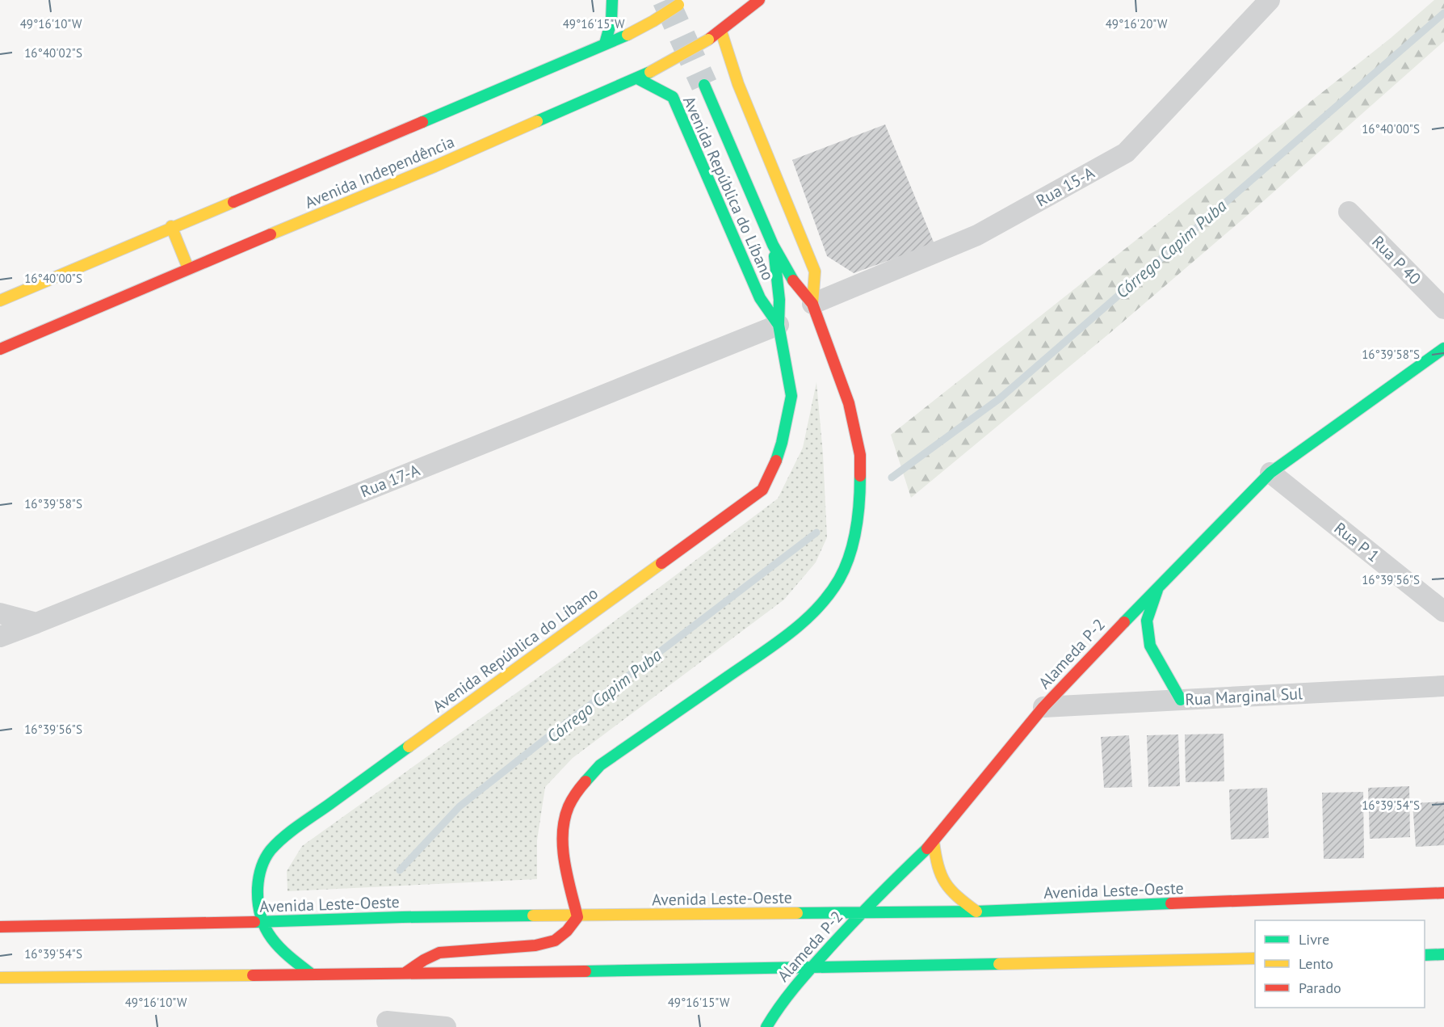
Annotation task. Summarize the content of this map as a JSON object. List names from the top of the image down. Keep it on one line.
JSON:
{"streets":{"main road":["Avenida Independência","Avenida República do Líbano","Alameda P-2","Avenida Leste-Oeste"],"street":["Rua 15-A","Rua P 40","Rua 17-A","Rua P 1","Rua Marginal Sul"]},"crossings":[["Avenida Independência","Avenida República do Líbano"],["Rua 15-A","Avenida República do Líbano"],["Avenida República do Líbano","Rua 17-A"],["Avenida República do Líbano","Avenida Leste-Oeste"],["Rua P 1","Alameda P-2"],["Alameda P-2","Rua Marginal Sul"],["Alameda P-2","Avenida Leste-Oeste"]],"water":["Córrego Capim Puba"],"legend":["Livre","Lento","Parado"],"coordinates":["49°16'10\"W","49°16'15\"W","49°16'20\"W","16°40'02\"S","16°40'00\"S","16°39'58\"S","16°39'56\"S","16°39'54\"S"]}
